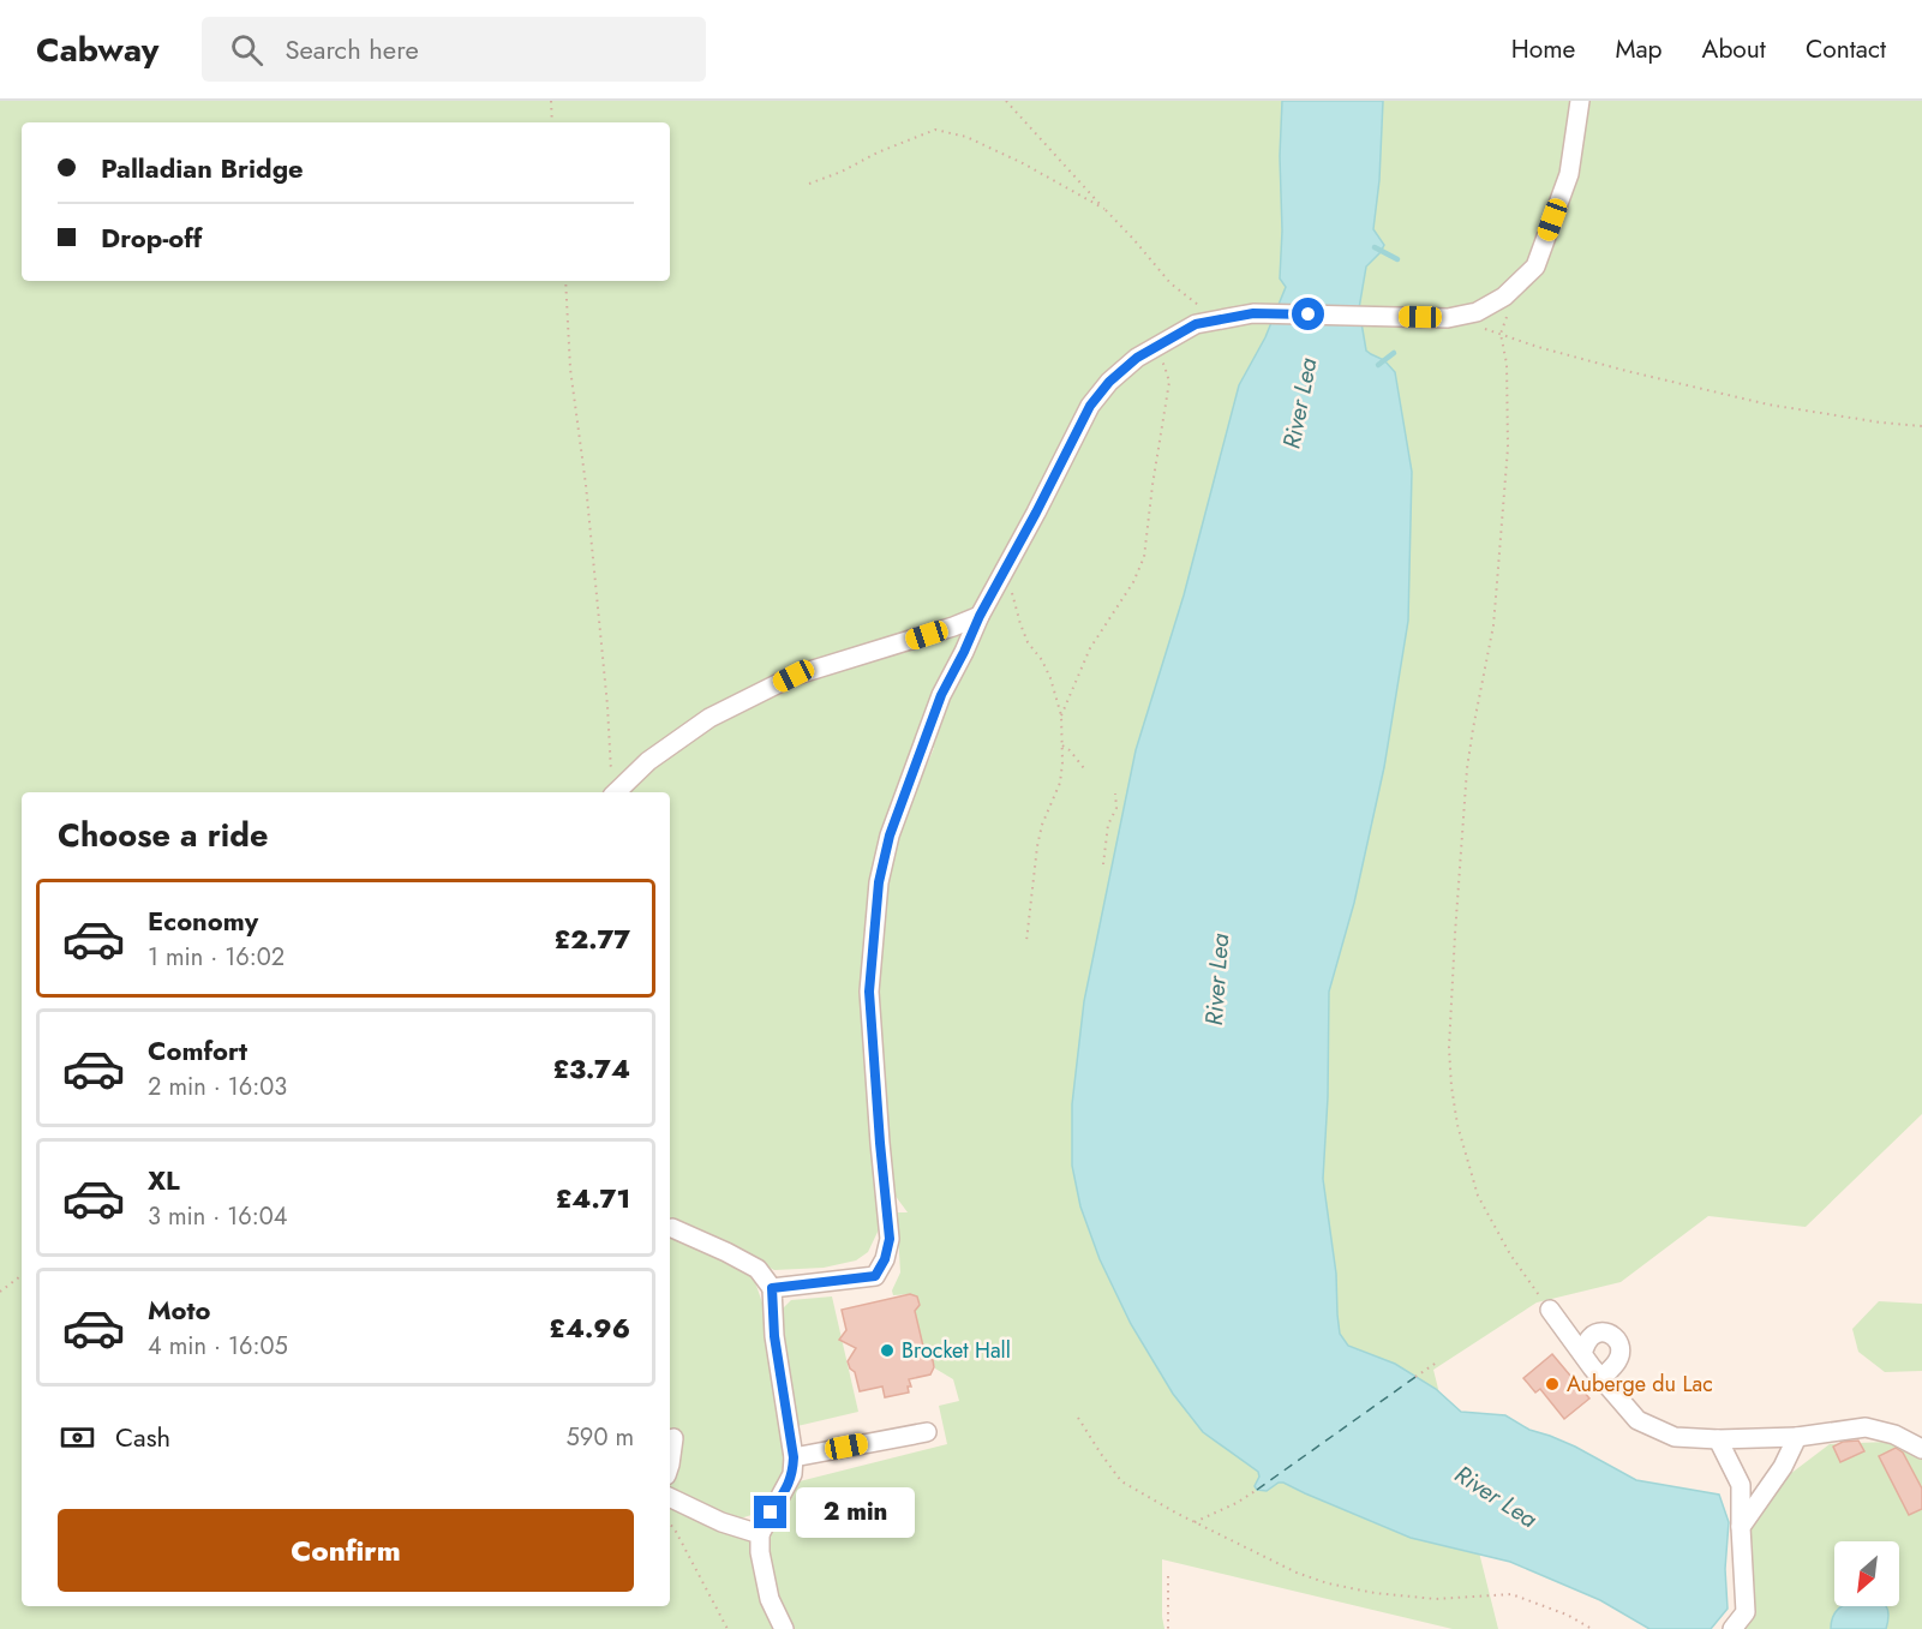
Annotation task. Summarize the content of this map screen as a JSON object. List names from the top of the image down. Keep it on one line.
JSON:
{"water":["River Lea"],"places":["Brocket Hall","Auberge du Lac"],"north":"bottom left","page":{"header":"Cabway","search":"Search here","nav":["Home","Map","About","Contact"],"banner":["Palladian Bridge","Drop-off"],"heading":"Choose a ride","list":[{"name":"Economy","note":"1 min · 16:02","value":"£2.77"},{"name":"Comfort","note":"2 min · 16:03","value":"£3.74"},{"name":"XL","note":"3 min · 16:04","value":"£4.71"},{"name":"Moto","note":"4 min · 16:05","value":"£4.96"}],"pay":["Cash","590 m"],"bubble":"2 min","buttons":"Confirm"}}
